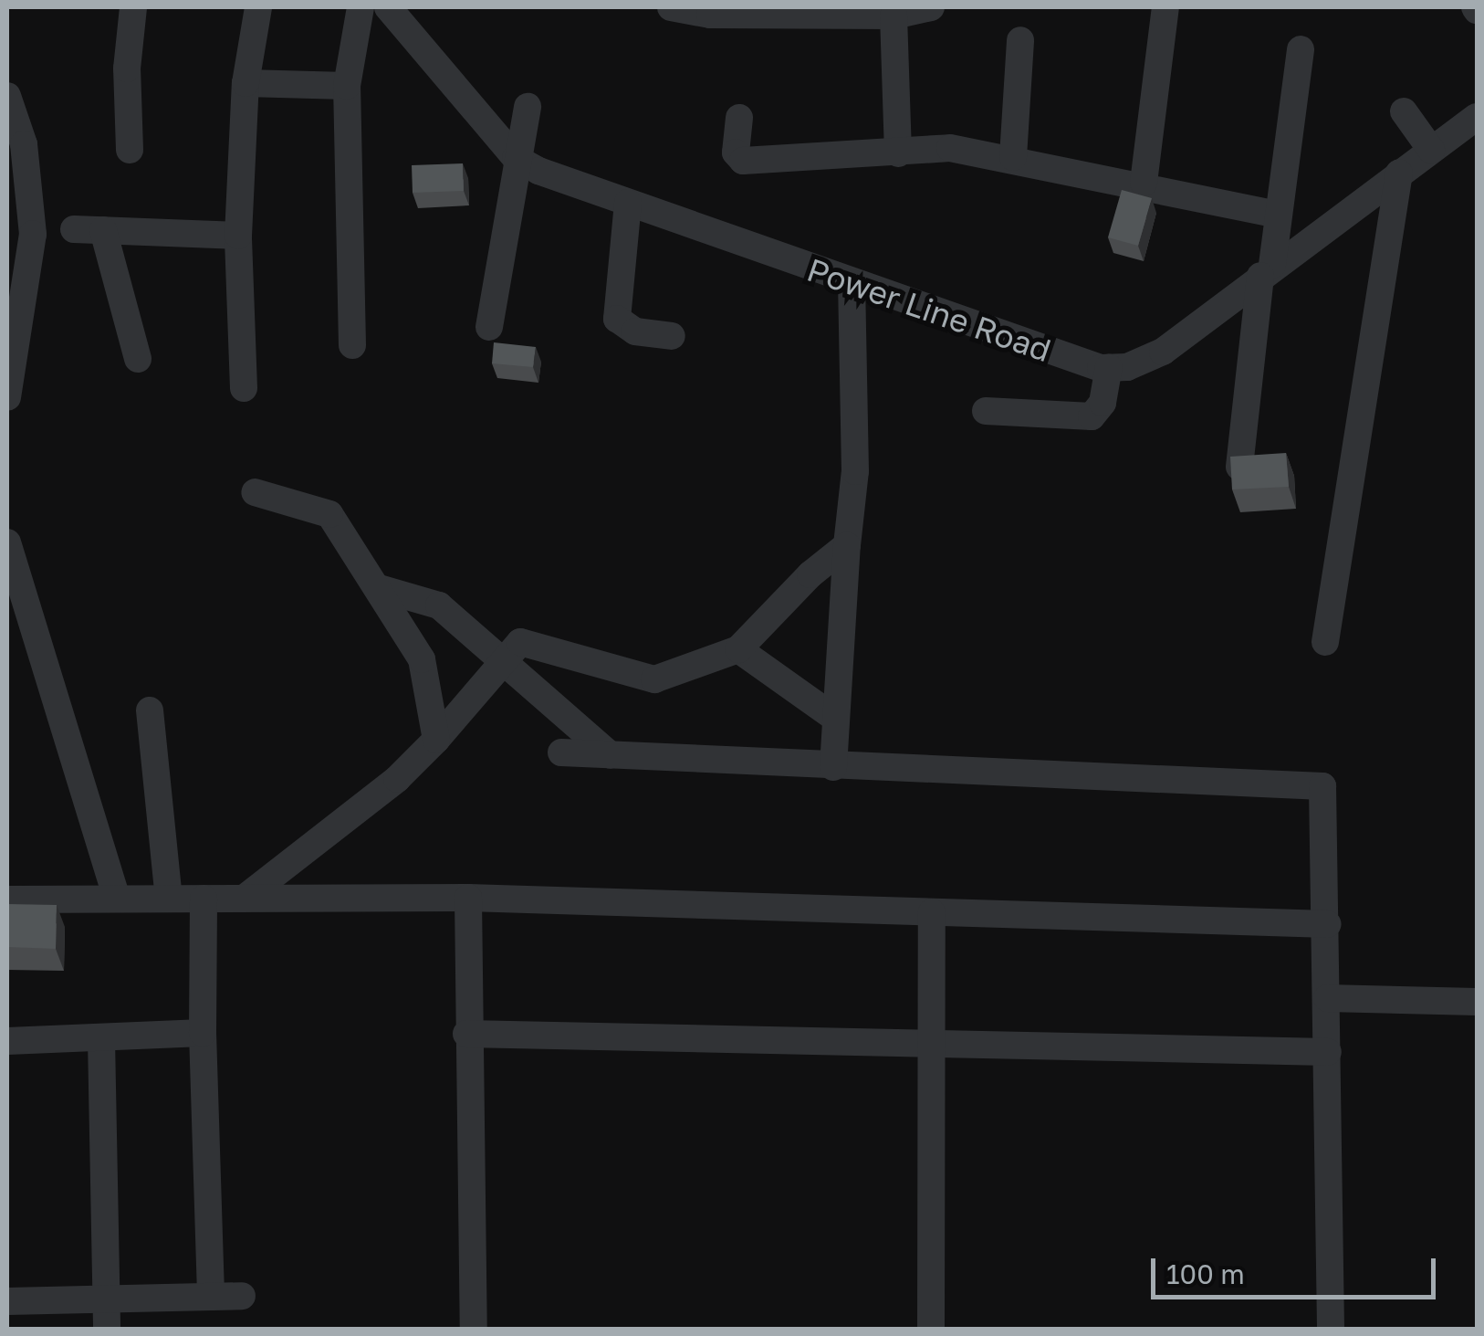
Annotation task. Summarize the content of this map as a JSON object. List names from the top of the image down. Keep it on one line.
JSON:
{"streets":{"street":["Power Line Road"]},"scale_bar":"100 m"}
